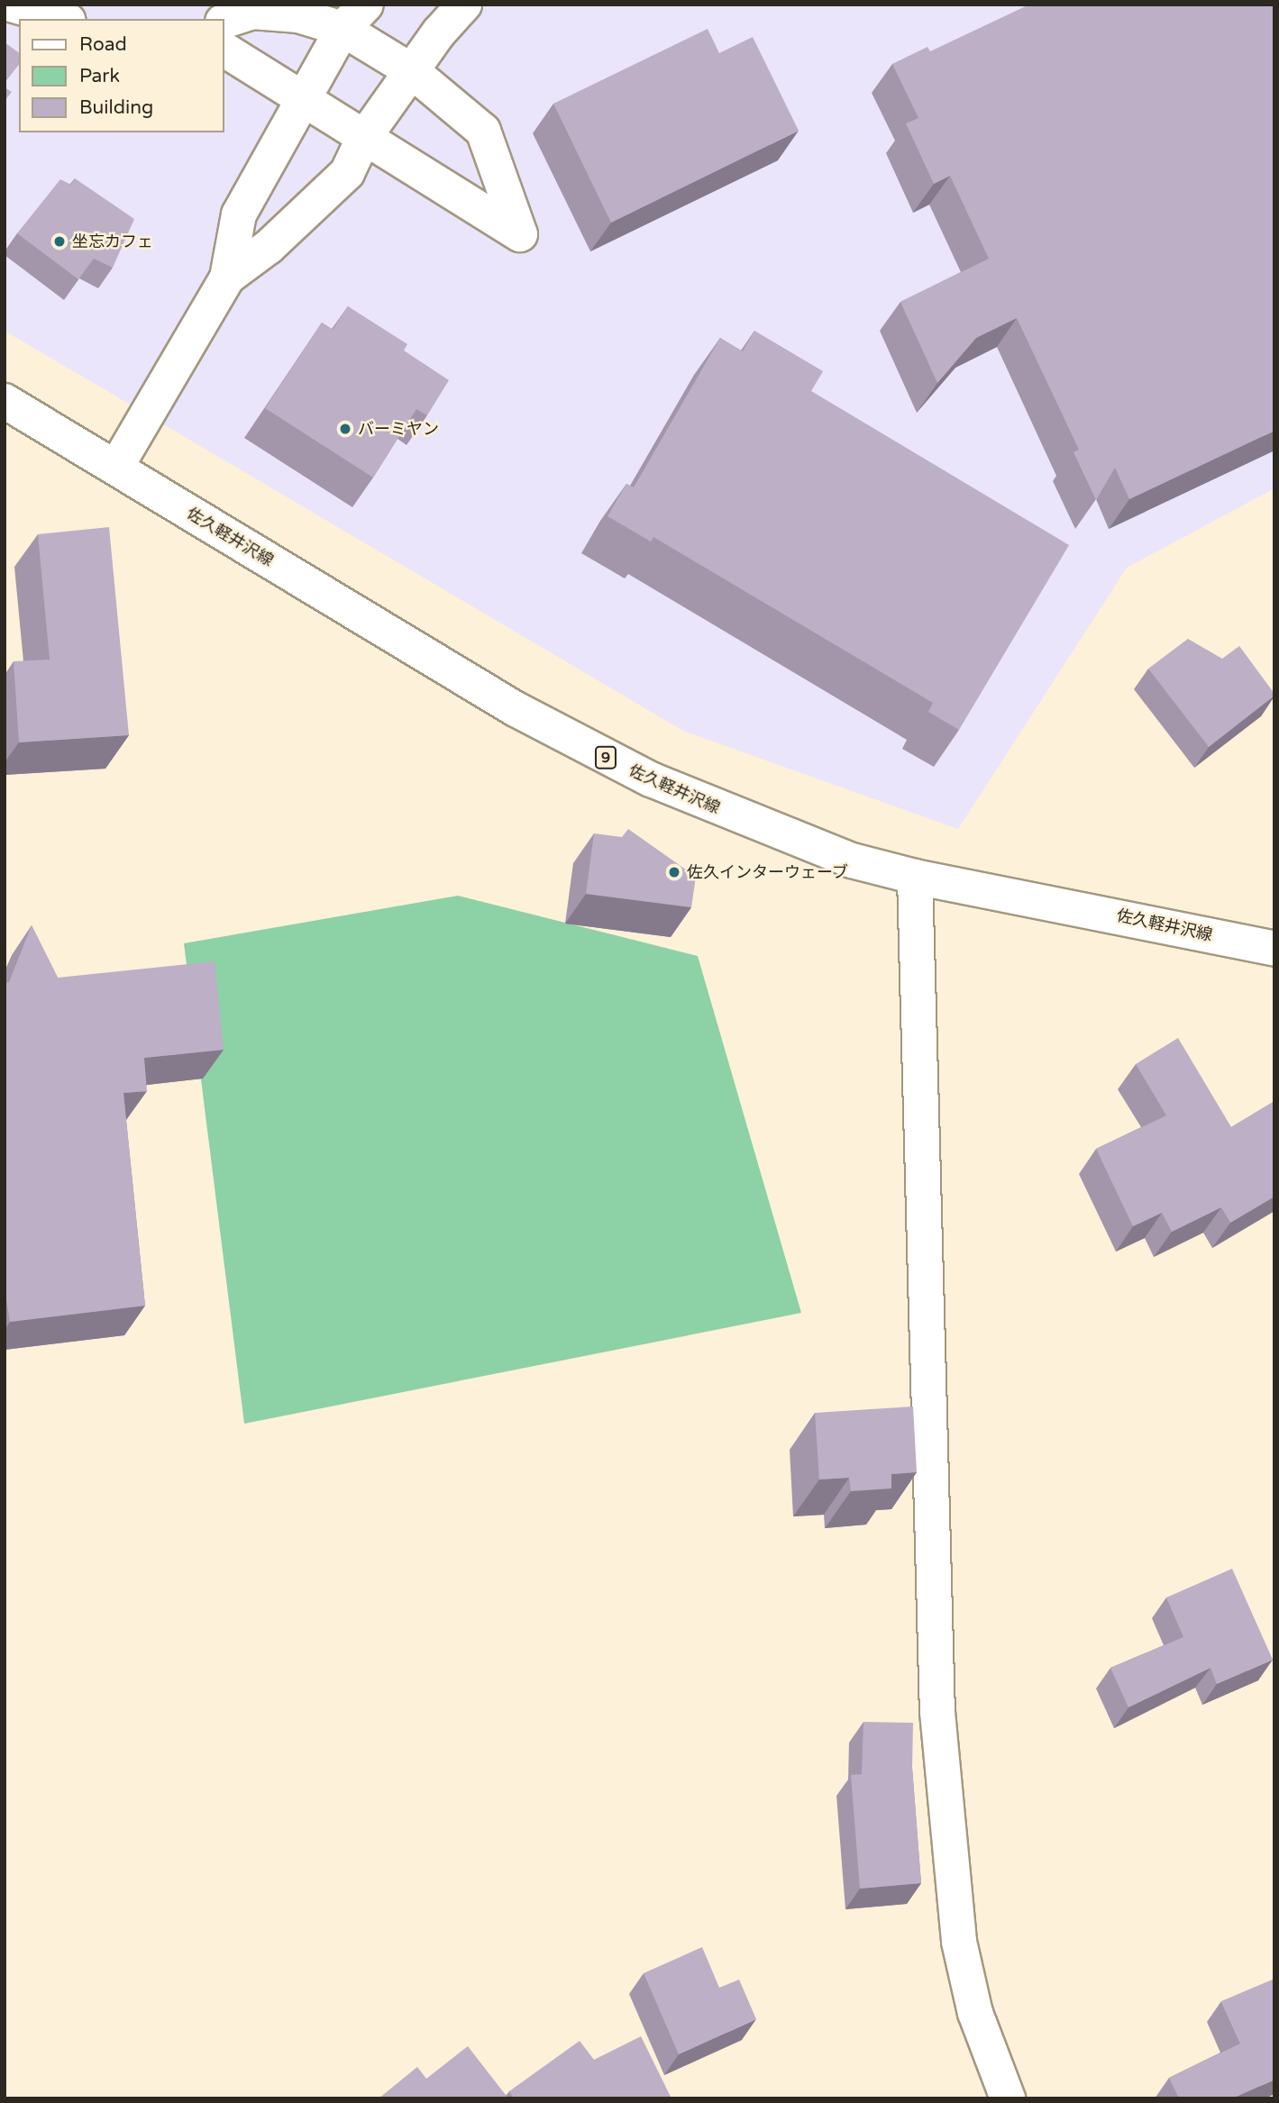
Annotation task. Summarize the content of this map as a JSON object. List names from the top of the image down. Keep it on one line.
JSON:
{"streets":{"main road":["佐久軽井沢線","9"]},"places":["坐忘カフェ","バーミヤン","佐久インターウェーブ"],"legend":["Road","Park","Building"]}
